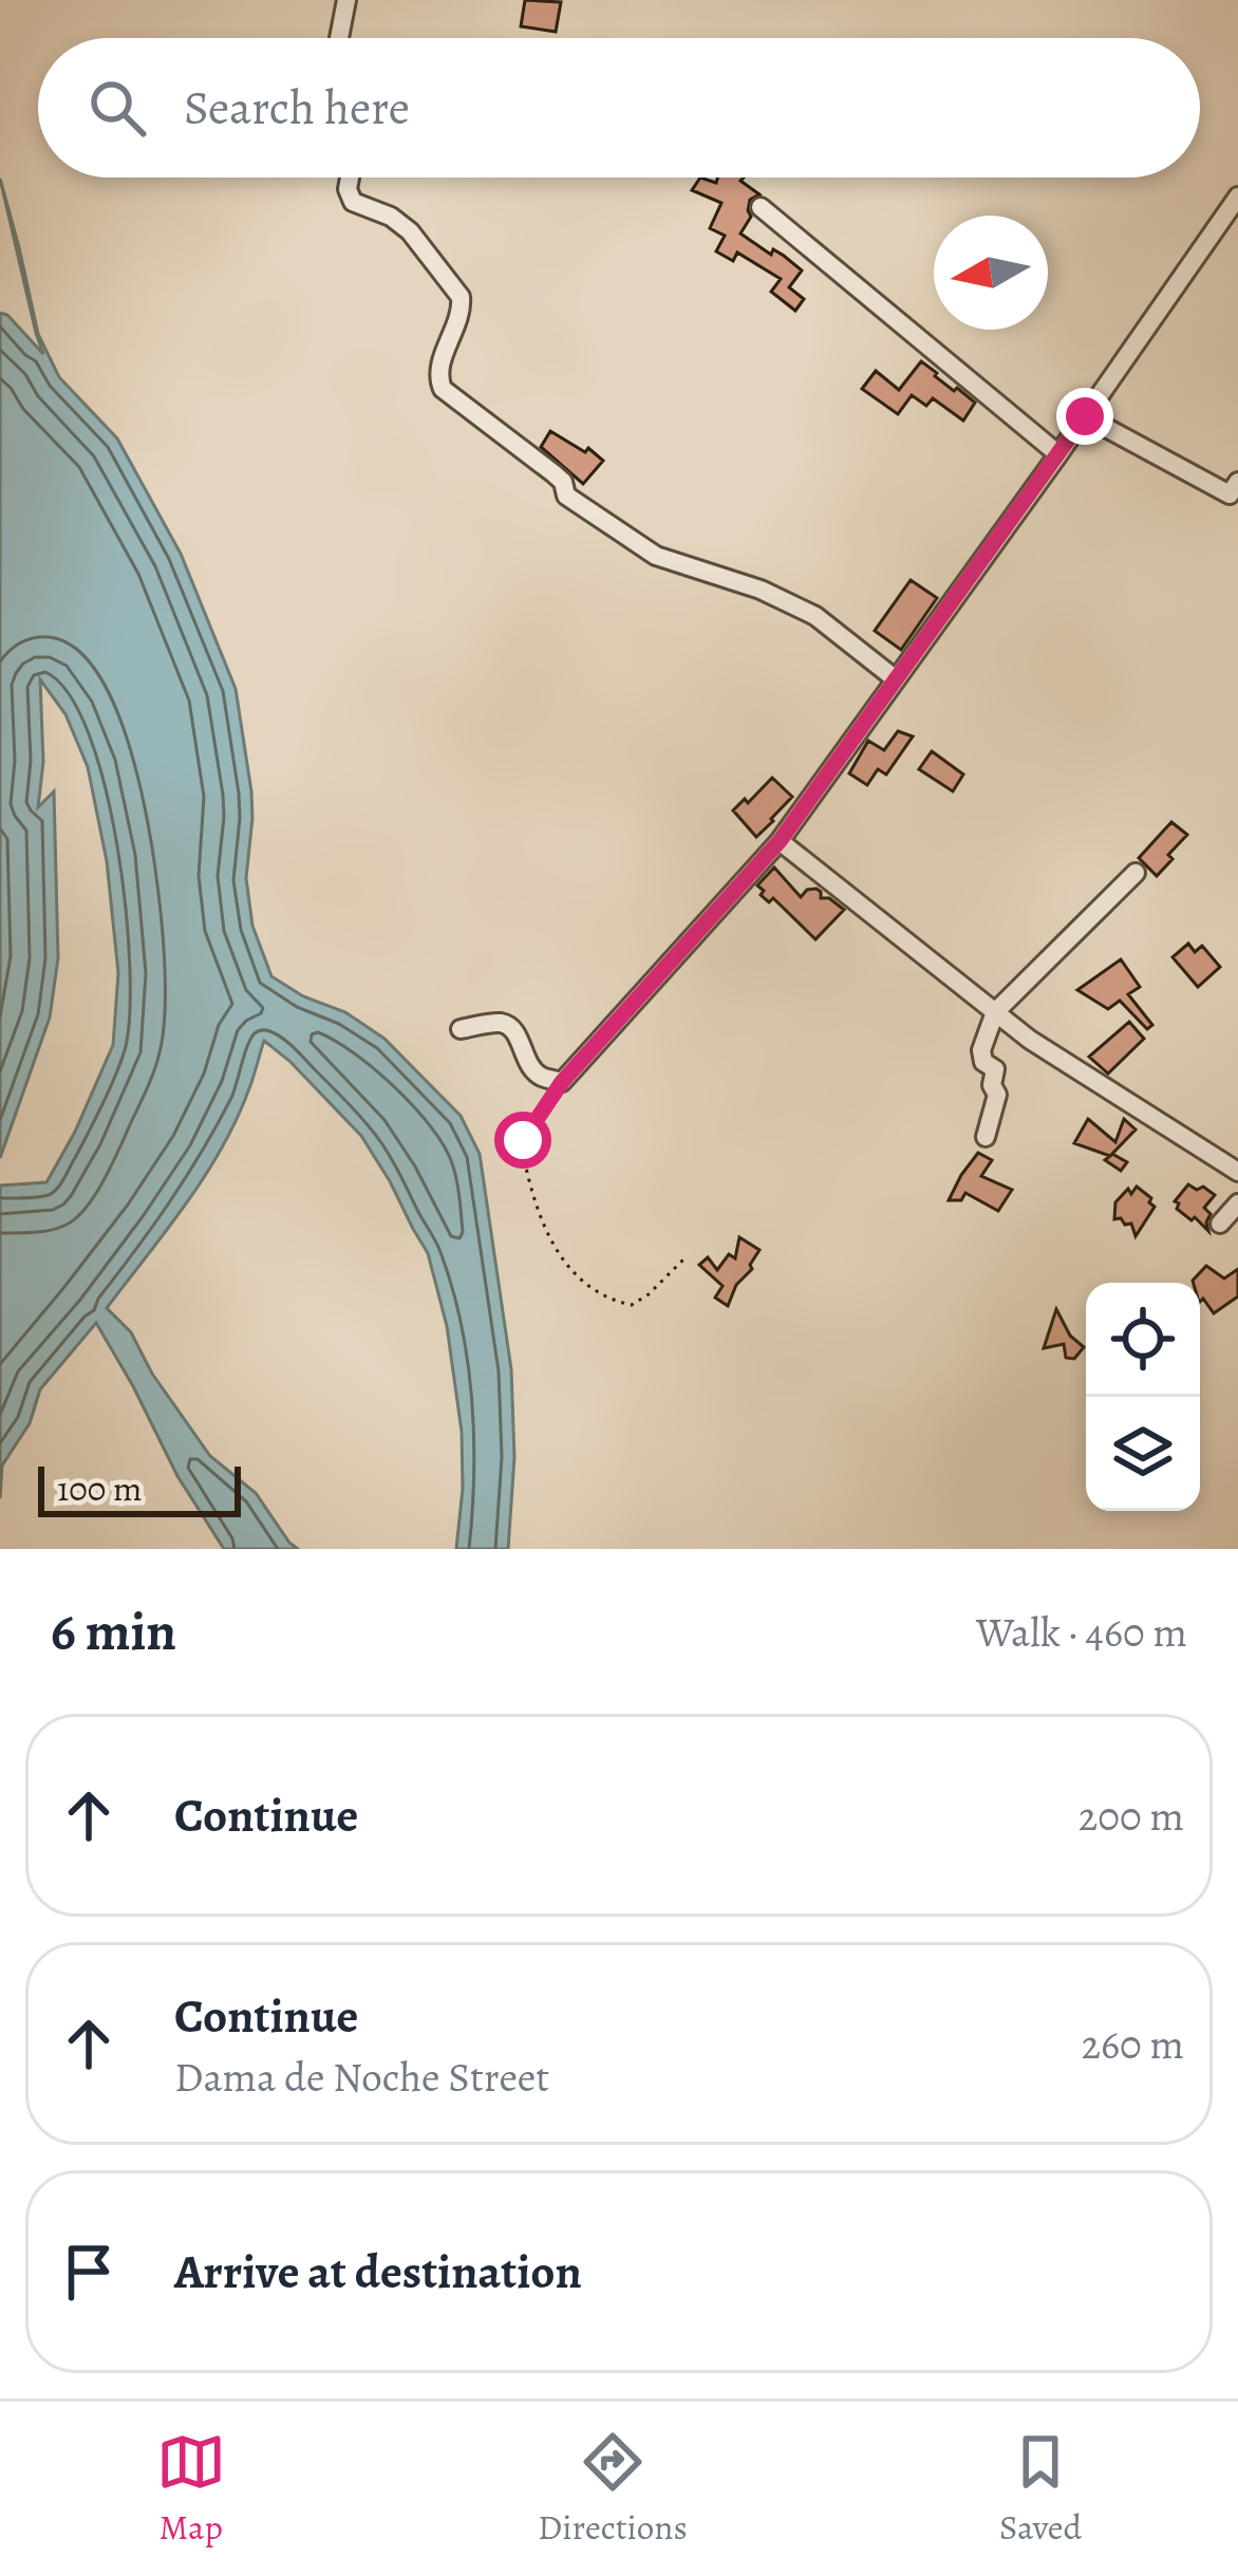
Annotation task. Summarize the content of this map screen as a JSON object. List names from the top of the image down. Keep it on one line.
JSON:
{"scale_bar":"100 m","north":"left","page":{"search":"Search here","scale":"100 m","heading":["6 min","Walk · 460 m"],"list":[["Continue","200 m"],["Continue","Dama de Noche Street","260 m"],"Arrive at destination"],"nav":["Map","Directions","Saved"]}}
